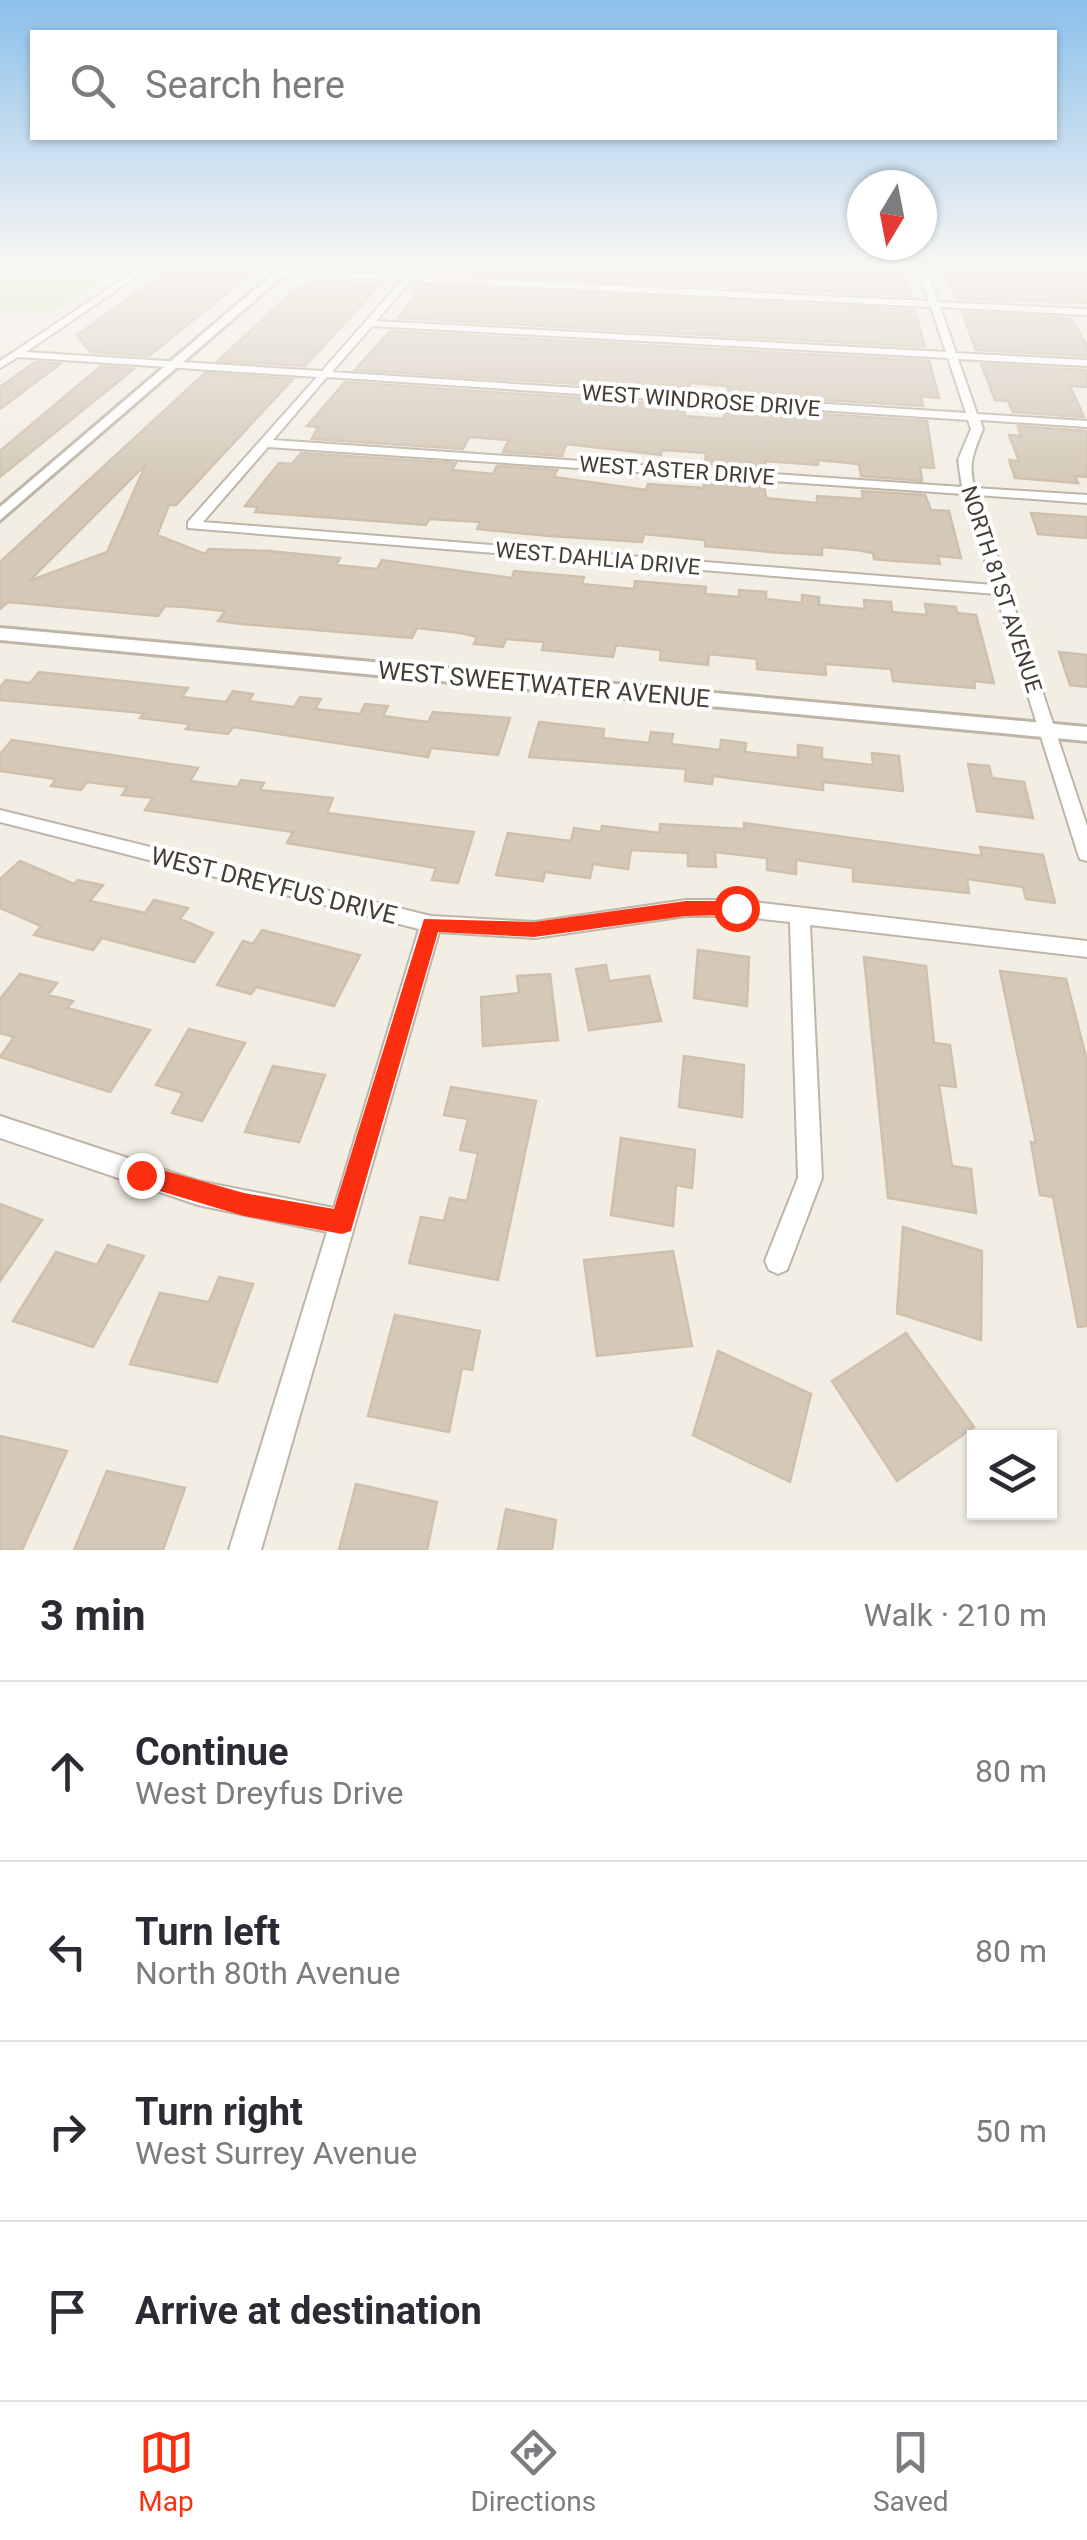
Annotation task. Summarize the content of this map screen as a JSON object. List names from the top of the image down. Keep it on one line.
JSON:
{"streets":{"street":["WEST WINDROSE DRIVE","WEST ASTER DRIVE","WEST DAHLIA DRIVE","NORTH 81ST AVENUE","WEST SWEETWATER AVENUE","WEST DREYFUS DRIVE"]},"crossings":[["WEST WINDROSE DRIVE","NORTH 81ST AVENUE"],["WEST ASTER DRIVE","WEST DAHLIA DRIVE"],["WEST ASTER DRIVE","NORTH 81ST AVENUE"],["WEST DAHLIA DRIVE","NORTH 81ST AVENUE"],["NORTH 81ST AVENUE","WEST SWEETWATER AVENUE"]],"north":"bottom","page":{"search":"Search here","heading":["3 min","Walk · 210 m"],"list":[["Continue","West Dreyfus Drive","80 m"],["Turn left","North 80th Avenue","80 m"],["Turn right","West Surrey Avenue","50 m"],"Arrive at destination"],"nav":["Map","Directions","Saved"]}}
